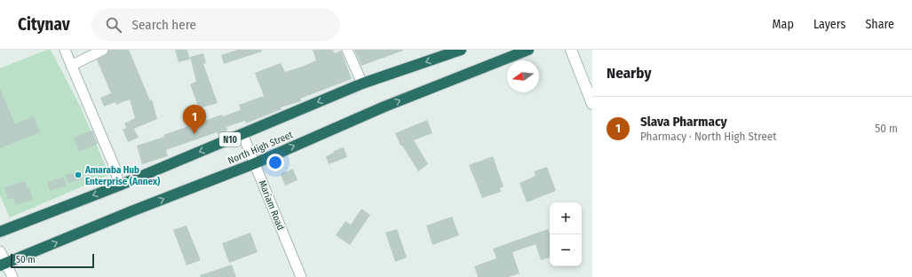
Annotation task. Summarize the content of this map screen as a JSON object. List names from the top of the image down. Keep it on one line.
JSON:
{"streets":{"highway":["N10","North High Street"],"street":["Mariam Road"]},"crossings":[["North High Street","Mariam Road"]],"places":["Amaraba Hub Enterprise (Annex)"],"scale_bar":"50 m","north":"left","page":{"header":"Citynav","search":"Search here","nav":["Map","Layers","Share"],"heading":"Nearby","list":[{"mark":"1","name":"Slava Pharmacy","note":"Pharmacy · North High Street","value":"50 m"}],"pins":"1","map_buttons":["+","−"],"scale":"50 m"}}
